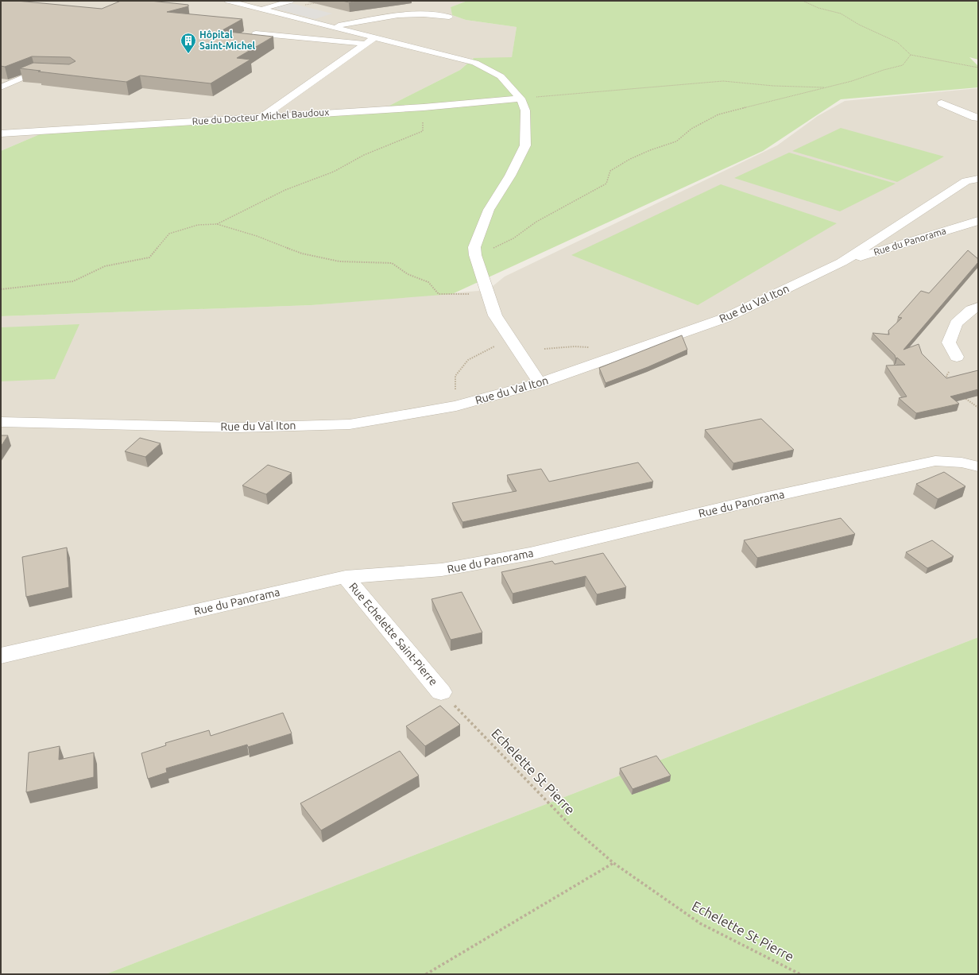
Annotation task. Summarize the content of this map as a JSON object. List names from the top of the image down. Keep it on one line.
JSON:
{"streets":{"street":["Rue du Docteur Michel Baudoux","Rue du Panorama","Rue du Val Iton","Rue Echelette Saint-Pierre"],"path":["Echelette St Pierre"]},"crossings":[["Rue du Panorama","Rue du Val Iton"],["Rue du Panorama","Rue Echelette Saint-Pierre"],["Rue Echelette Saint-Pierre","Echelette St Pierre"]],"places":{"building":["Hôpital Saint-Michel"]}}
